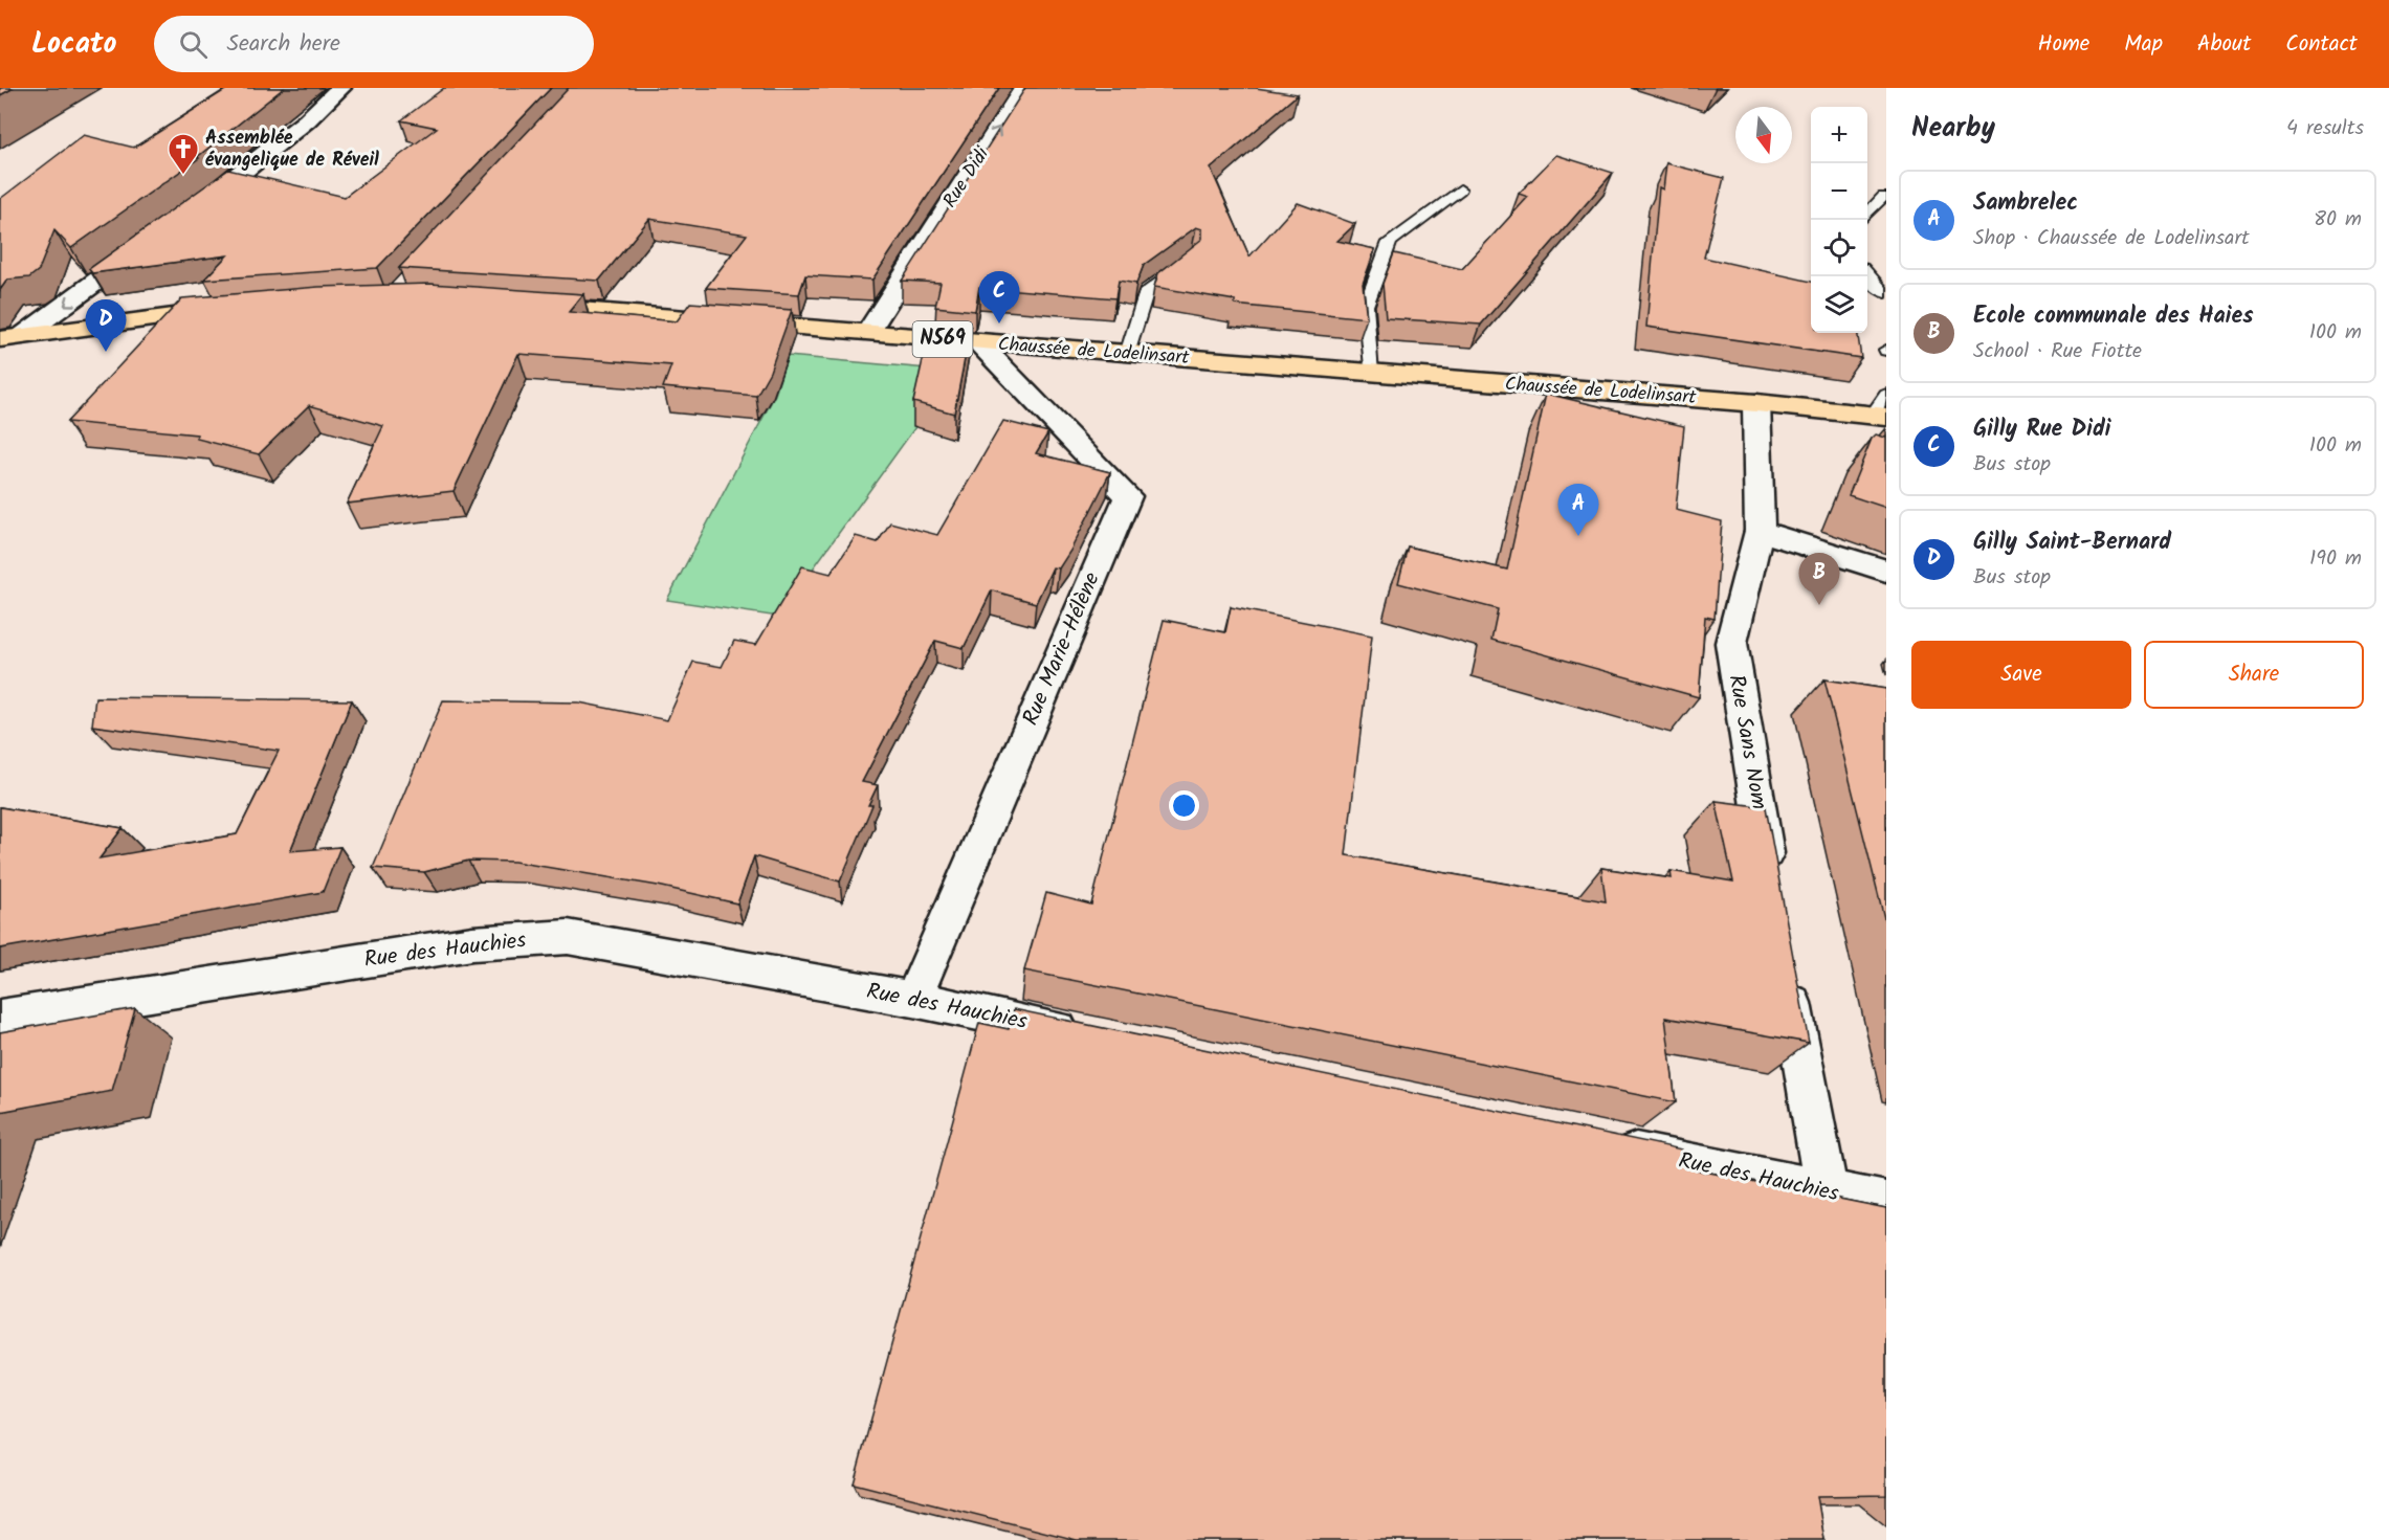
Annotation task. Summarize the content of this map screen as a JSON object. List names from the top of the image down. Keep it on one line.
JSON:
{"streets":{"main road":["N569","Chaussée de Lodelinsart"],"street":["Rue Didi","Rue Marie-Hélène","Rue Sans Nom","Rue des Hauchies"]},"crossings":[["Rue Didi","Chaussée de Lodelinsart"],["Chaussée de Lodelinsart","Rue Marie-Hélène"],["Chaussée de Lodelinsart","Rue Sans Nom"],["Rue Marie-Hélène","Rue des Hauchies"]],"one_way":["Rue Didi"],"places":{"church":["Assemblée évangelique de Réveil"]},"north":"bottom","page":{"header":"Locato","search":"Search here","nav":["Home","Map","About","Contact"],"heading":["Nearby","4 results"],"map_buttons":["+","−"],"list":[{"mark":"A","name":"Sambrelec","note":"Shop · Chaussée de Lodelinsart","value":"80 m"},{"mark":"B","name":"Ecole communale des Haies","note":"School · Rue Fiotte","value":"100 m"},{"mark":"C","name":"Gilly Rue Didi","note":"Bus stop","value":"100 m"},{"mark":"D","name":"Gilly Saint-Bernard","note":"Bus stop","value":"190 m"}],"pins":["C","D","A","B"],"buttons":["Save","Share"]}}
